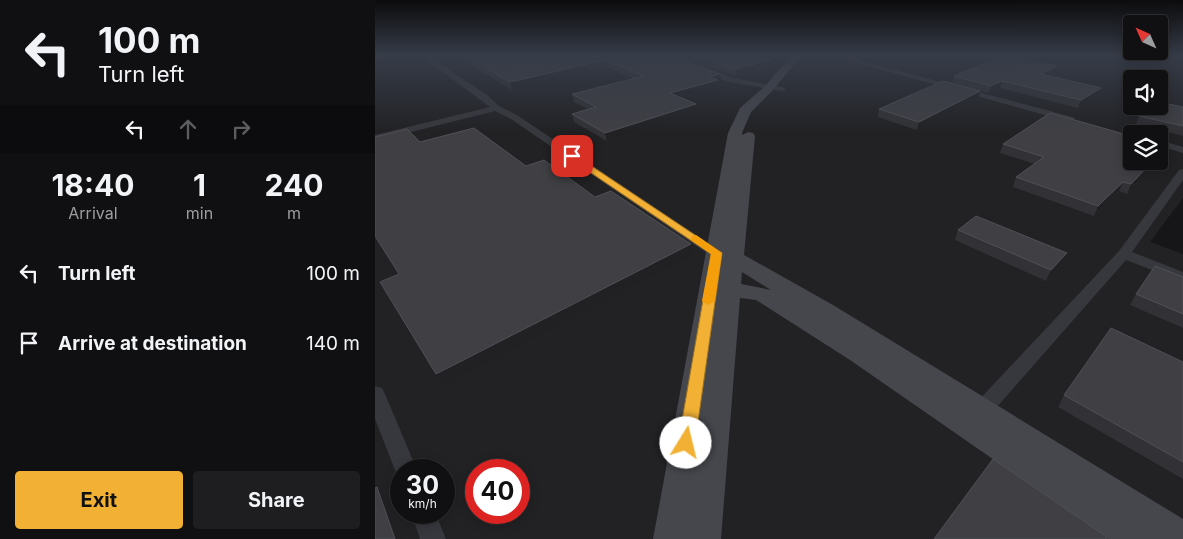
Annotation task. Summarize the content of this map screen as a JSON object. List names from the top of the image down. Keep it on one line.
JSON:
{"north":"top left","page":{"turn":["100 m","Turn left"],"eta":["18:40","Arrival","1","min","240","m"],"list":[{"name":"Turn left","value":"100 m"},{"name":"Arrive at destination","value":"140 m"}],"speed":"30 km/h","limit":"40","buttons":["Exit","Share"]}}
